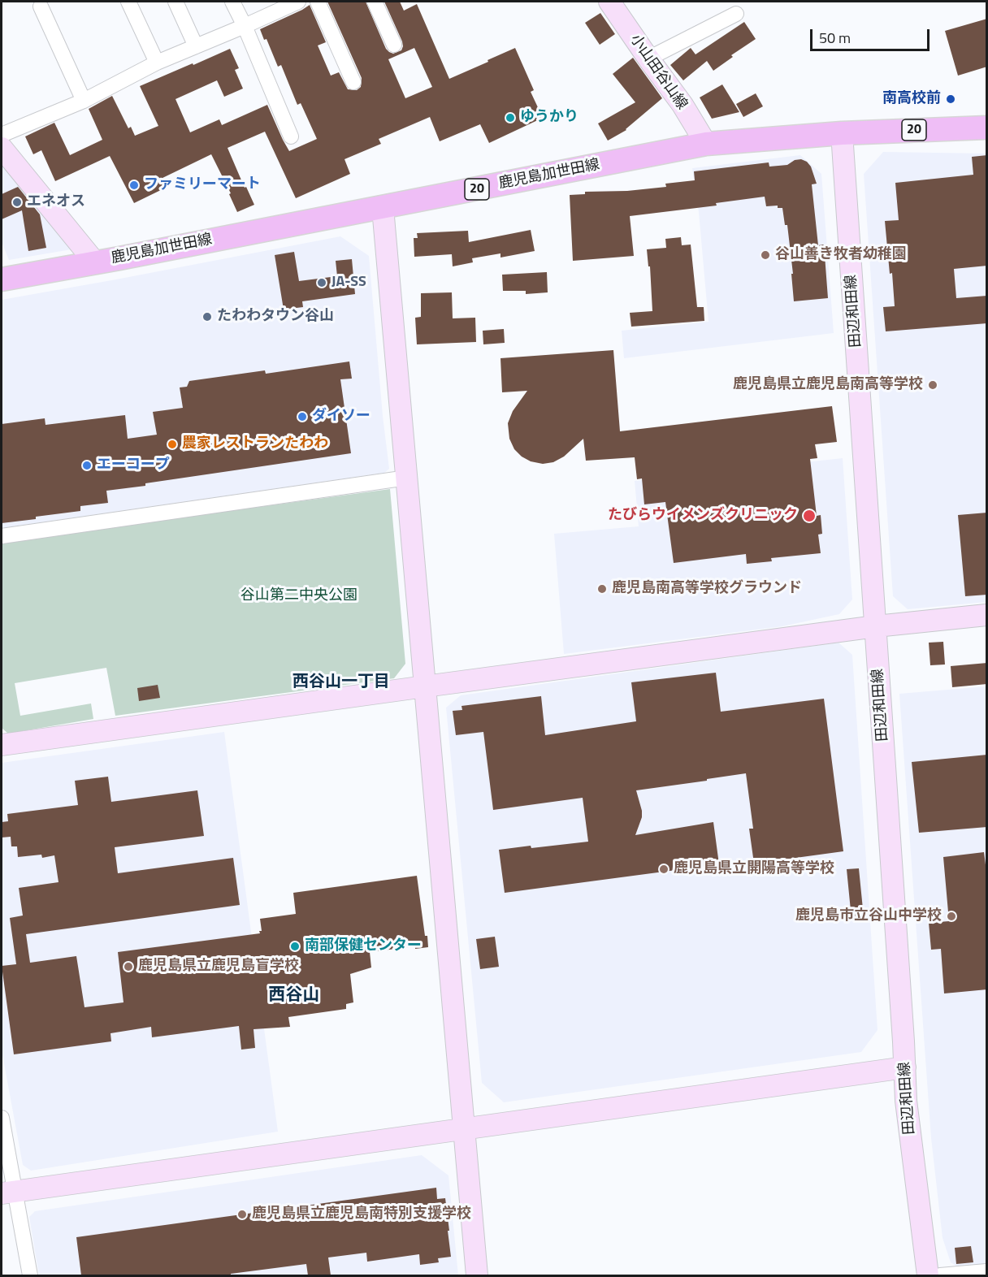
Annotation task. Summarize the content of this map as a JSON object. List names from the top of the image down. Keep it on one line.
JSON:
{"streets":{"main road":["20","鹿児島加世田線"],"street":["小山田谷山線","田辺和田線"]},"crossings":[["小山田谷山線","鹿児島加世田線"],["鹿児島加世田線","田辺和田線"]],"districts":["西谷山一丁目","西谷山"],"parks":["谷山第二中央公園"],"places":["南高校前","ゆうかり","ファミリーマート","エネオス","谷山善き牧者幼稚園","JA-SS","たわわタウン谷山","鹿児島県立鹿児島南高等学校","ダイソー","農家レストランたわわ","エーコープ","たびらウイメンズクリニック","鹿児島南高等学校グラウンド","鹿児島県立開陽高等学校","鹿児島市立谷山中学校","南部保健センター","鹿児島県立鹿児島盲学校","鹿児島県立鹿児島南特別支援学校"],"scale_bar":"50 m"}
